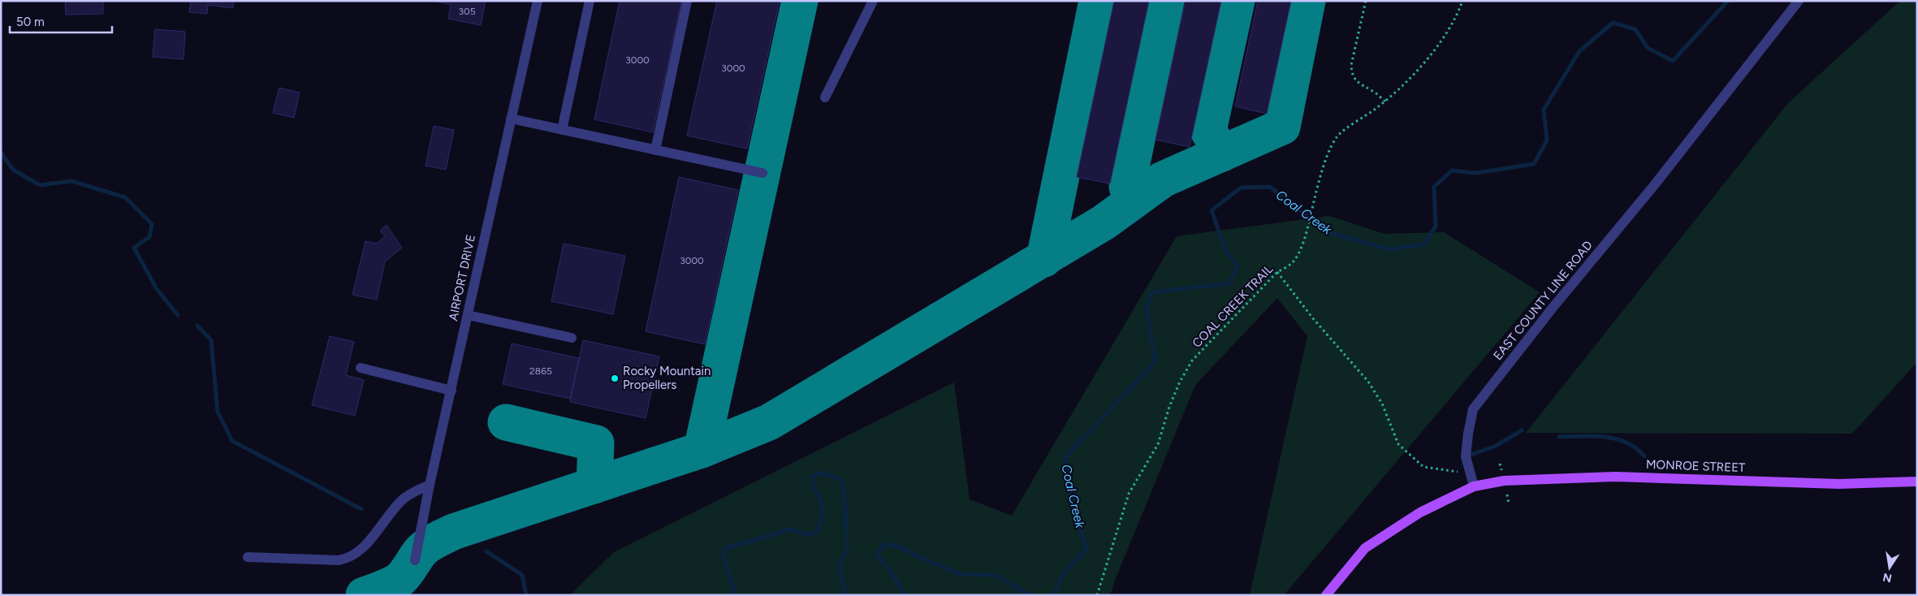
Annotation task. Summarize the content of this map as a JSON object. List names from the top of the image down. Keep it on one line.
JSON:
{"streets":{"main road":["MONROE STREET"],"street":["AIRPORT DRIVE","EAST COUNTY LINE ROAD"],"path":["COAL CREEK TRAIL"]},"crossings":[["EAST COUNTY LINE ROAD","MONROE STREET"]],"water":["Coal Creek"],"places":["Rocky Mountain Propellers"],"house_numbers":["305","3000","3000","3000","2865"],"scale_bar":"50 m","north":"bottom"}
